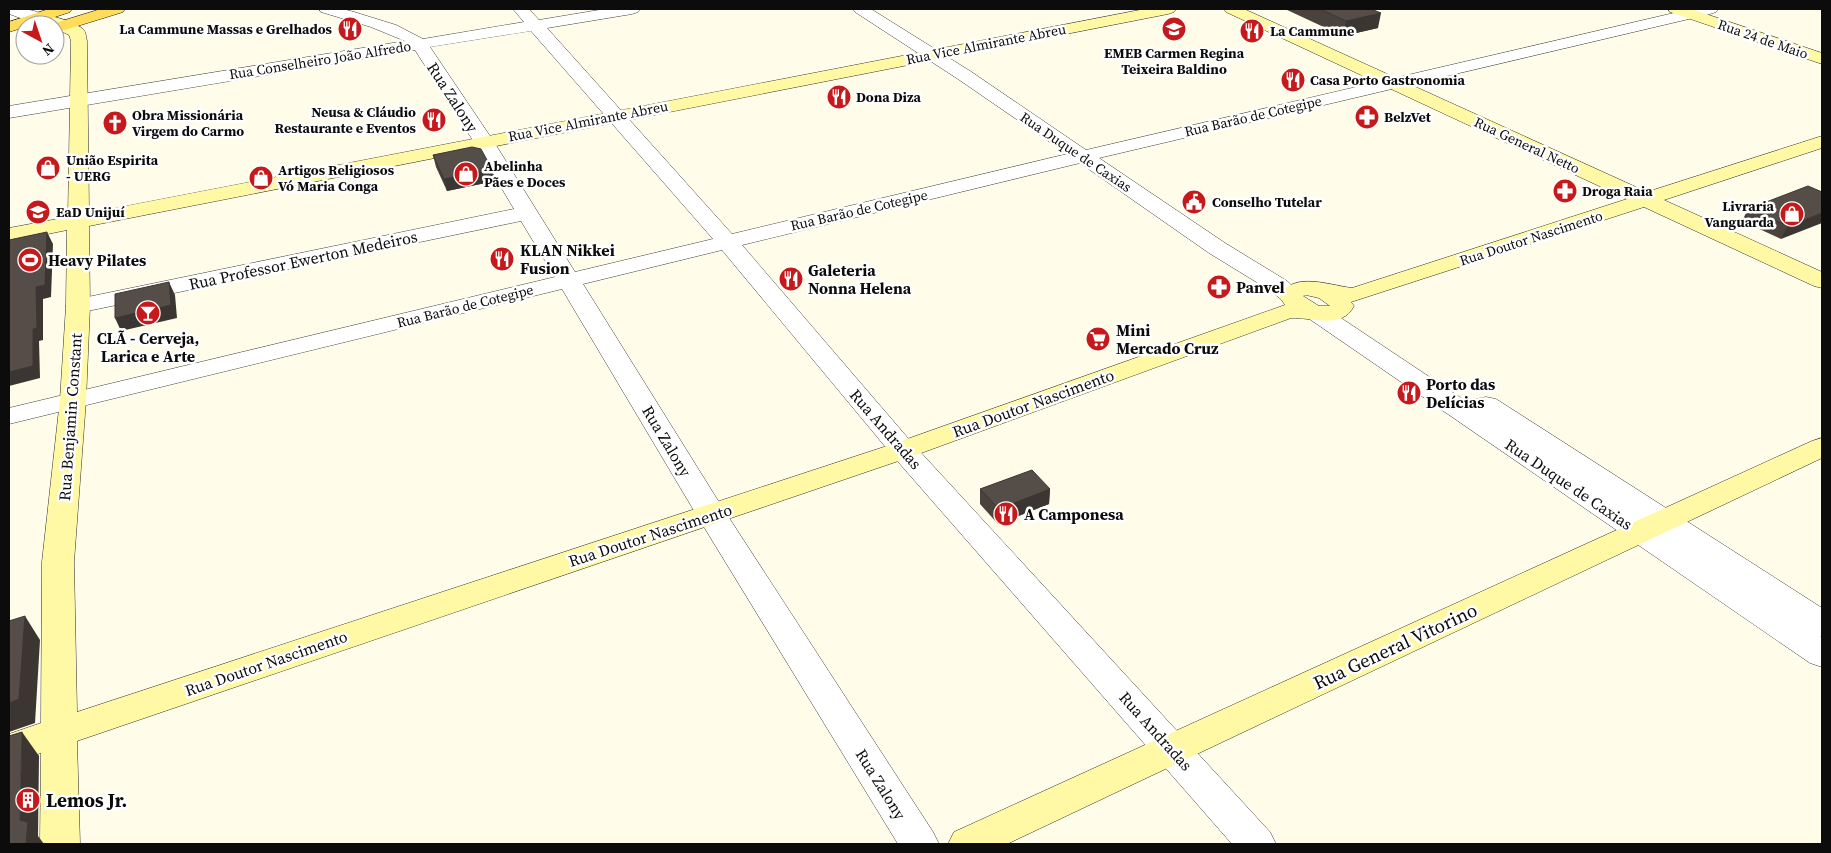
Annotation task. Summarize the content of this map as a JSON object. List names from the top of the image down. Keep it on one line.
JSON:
{"streets":{"street":["Rua 24 de Maio","Rua Vice Almirante Abreu","Rua Conselheiro João Alfredo","Rua Zalony","Rua Barão de Cotegipe","Rua General Netto","Rua Duque de Caxias","Rua Doutor Nascimento","Rua Professor Ewerton Medeiros","Rua Benjamin Constant","Rua Andradas","Rua General Vitorino"]},"crossings":[["Rua 24 de Maio","Rua Barão de Cotegipe"],["Rua Vice Almirante Abreu","Rua Zalony"],["Rua Vice Almirante Abreu","Rua Duque de Caxias"],["Rua Vice Almirante Abreu","Rua Benjamin Constant"],["Rua Vice Almirante Abreu","Rua Andradas"],["Rua Conselheiro João Alfredo","Rua Zalony"],["Rua Conselheiro João Alfredo","Rua Benjamin Constant"],["Rua Conselheiro João Alfredo","Rua Andradas"],["Rua Zalony","Rua Barão de Cotegipe"],["Rua Zalony","Rua Doutor Nascimento"],["Rua Zalony","Rua Professor Ewerton Medeiros"],["Rua Barão de Cotegipe","Rua General Netto"],["Rua Barão de Cotegipe","Rua Duque de Caxias"],["Rua Barão de Cotegipe","Rua Benjamin Constant"],["Rua Barão de Cotegipe","Rua Andradas"],["Rua General Netto","Rua Doutor Nascimento"],["Rua Duque de Caxias","Rua Doutor Nascimento"],["Rua Duque de Caxias","Rua General Vitorino"],["Rua Doutor Nascimento","Rua Benjamin Constant"],["Rua Doutor Nascimento","Rua Andradas"],["Rua Professor Ewerton Medeiros","Rua Benjamin Constant"],["Rua Andradas","Rua General Vitorino"]],"places":{"restaurant":["La Cammune Massas e Grelhados","La Cammune","Casa Porto Gastronomia","Dona Diza","Neusa & Cláudio Restaurante e Eventos","KLAN Nikkei Fusion","Galeteria Nonna Helena","Porto das Delícias","A Camponesa"],"school or university":["EMEB Carmen Regina Teixeira Baldino","EaD Unijuí"],"pharmacy":["BelzVet","Droga Raia","Panvel"],"church":["Obra Missionária Virgem do Carmo"],"shop":["União Espirita - UERG","Abelinha Pães e Doces","Artigos Religiosos Vó Maria Conga","Livraria Vanguarda"],"public building":["Conselho Tutelar"],"sports":["Heavy Pilates"],"bar":["CLÃ - Cerveja, Larica e Arte"],"supermarket":["Mini Mercado Cruz"],"building":["Lemos Jr."]},"north":"bottom right"}
